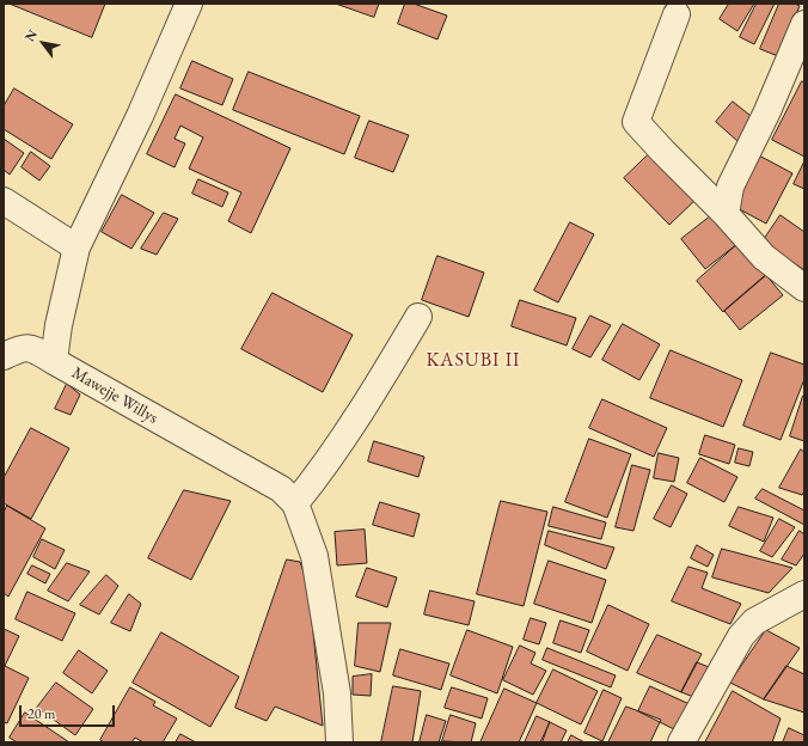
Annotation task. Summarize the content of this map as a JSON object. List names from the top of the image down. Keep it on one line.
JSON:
{"streets":{"street":["Mawejje Willys"]},"districts":["KASUBI II"],"scale_bar":"20 m","north":"top left"}
